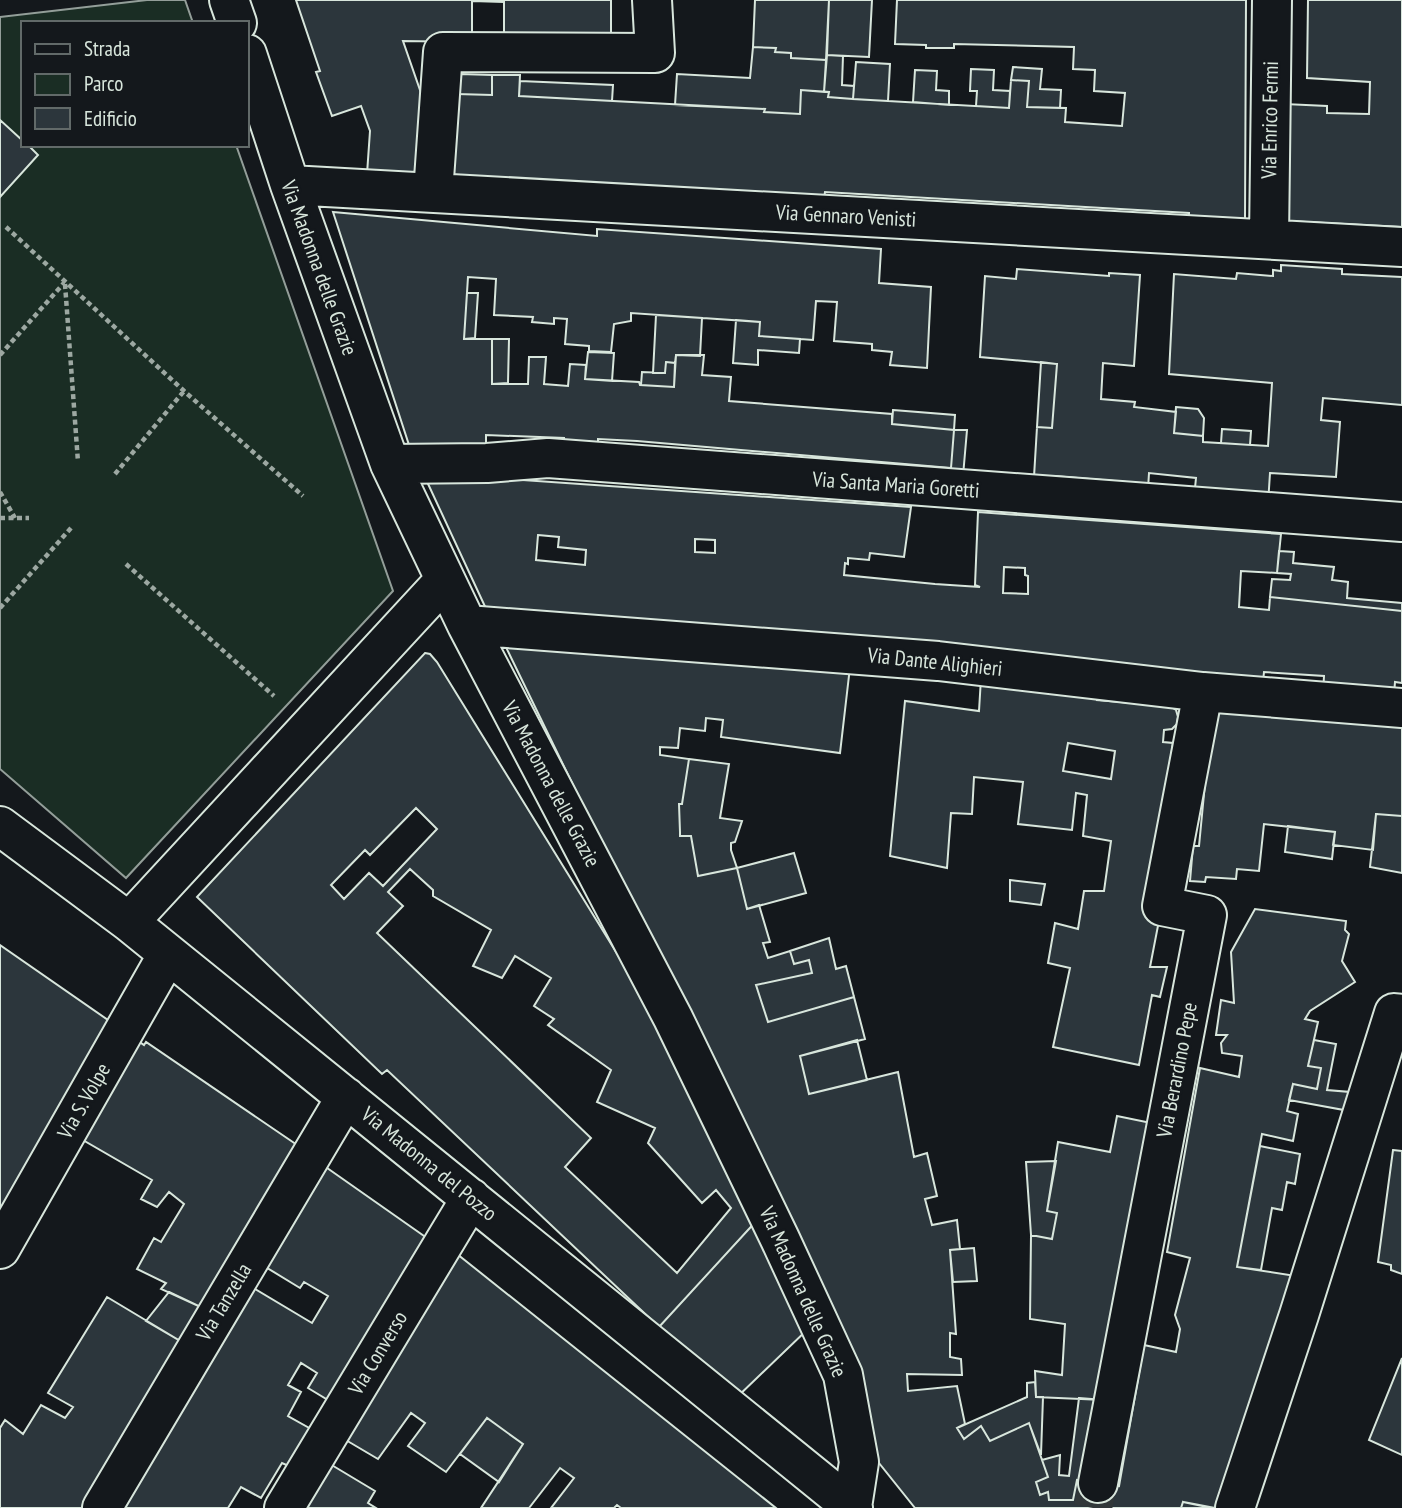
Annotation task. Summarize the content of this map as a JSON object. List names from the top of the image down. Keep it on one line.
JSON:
{"streets":{"street":["Via Enrico Fermi","Via Gennaro Venisti","Via Madonna delle Grazie","Via Santa Maria Goretti","Via Dante Alighieri","Via Berardino Pepe","Via S. Volpe","Via Madonna del Pozzo","Via Tanzella","Via Converso"]},"crossings":[["Via Enrico Fermi","Via Gennaro Venisti"],["Via Gennaro Venisti","Via Madonna delle Grazie"],["Via Madonna delle Grazie","Via Santa Maria Goretti"],["Via Madonna delle Grazie","Via Dante Alighieri"],["Via Madonna delle Grazie","Via Madonna del Pozzo"],["Via Dante Alighieri","Via Berardino Pepe"],["Via S. Volpe","Via Madonna del Pozzo"],["Via Madonna del Pozzo","Via Tanzella"],["Via Madonna del Pozzo","Via Converso"]],"legend":["Strada","Parco","Edificio"]}
